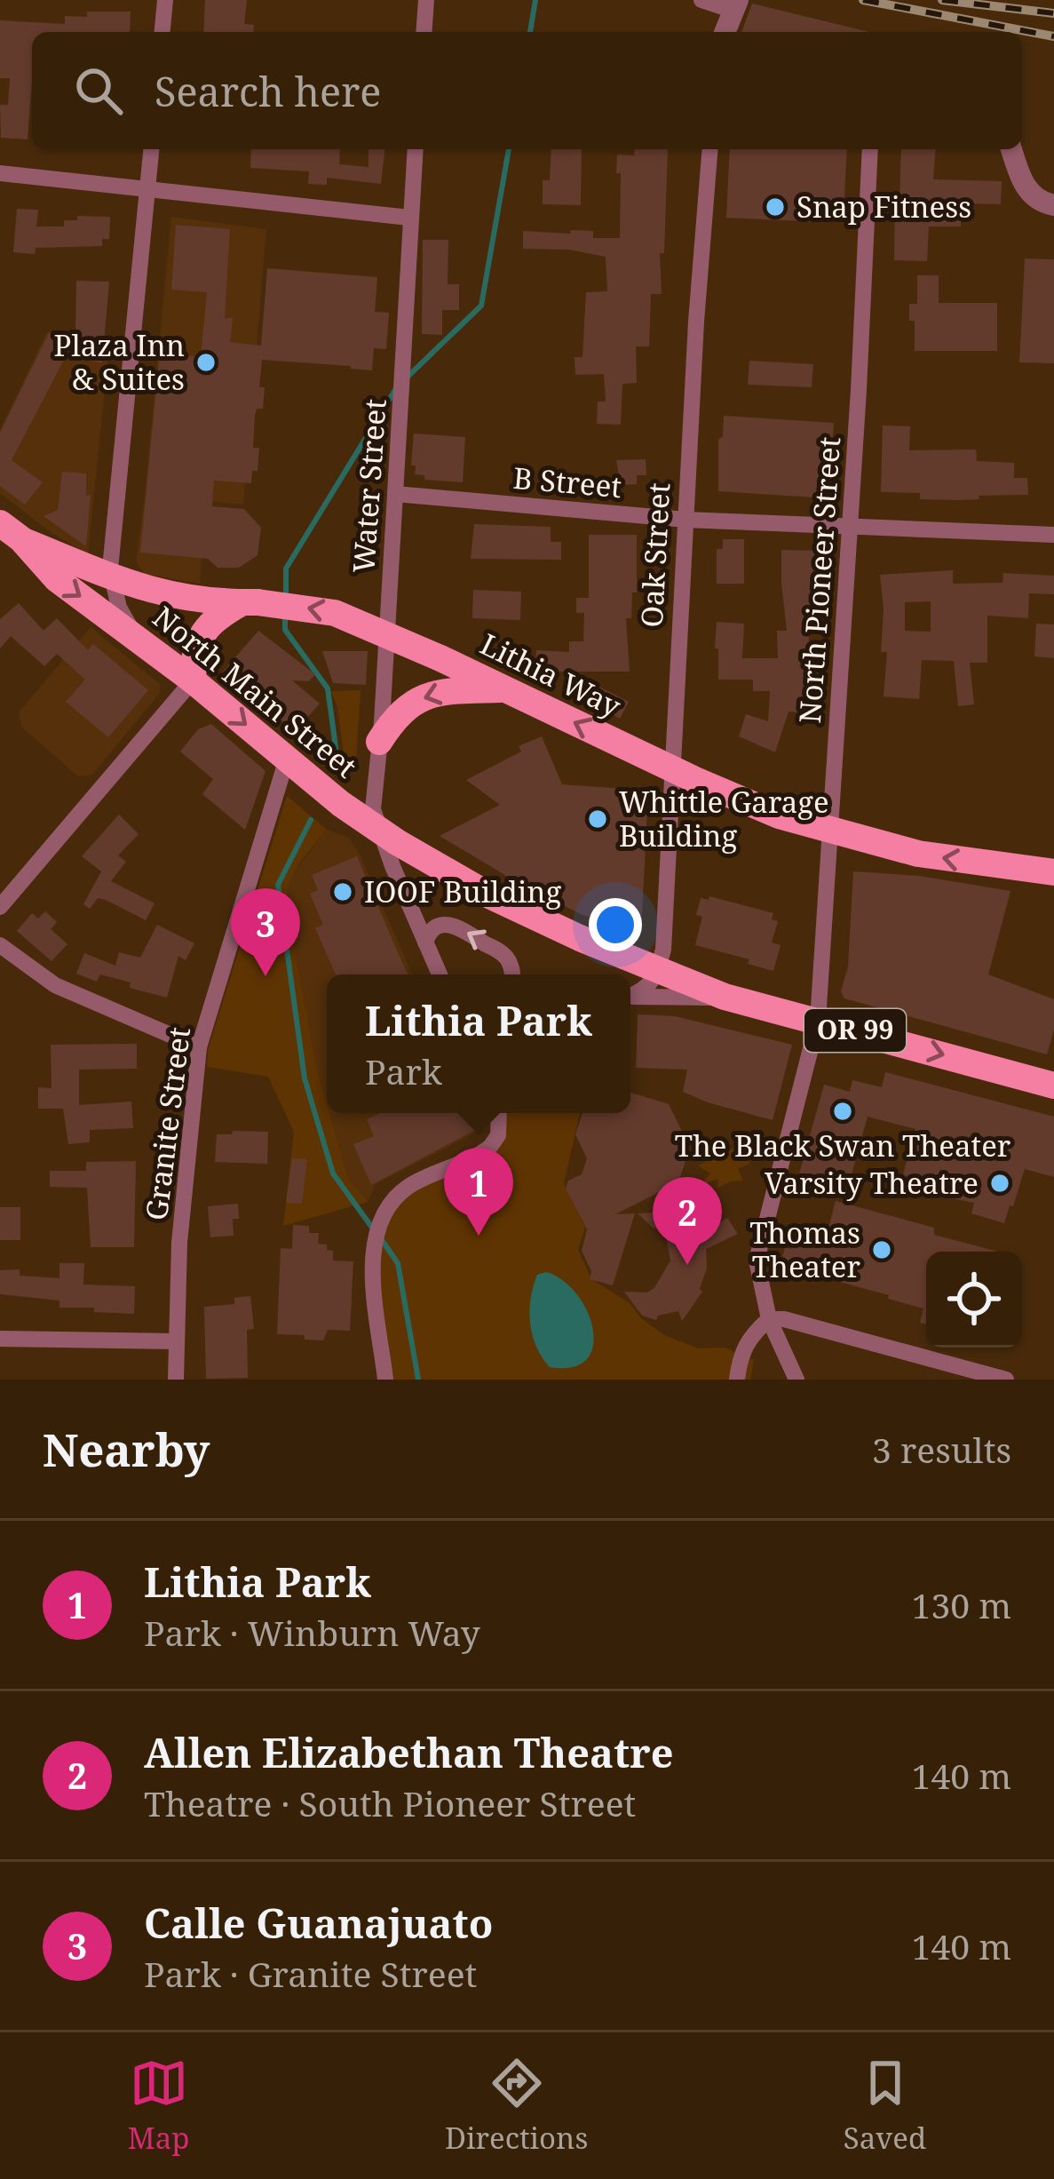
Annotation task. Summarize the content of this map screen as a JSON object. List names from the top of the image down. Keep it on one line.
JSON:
{"streets":{"main road":["Lithia Way","North Main Street","OR 99"],"street":["B Street","Water Street","Oak Street","North Pioneer Street","Granite Street"]},"crossings":[["B Street","Water Street"],["B Street","Oak Street"],["B Street","North Pioneer Street"],["Water Street","North Main Street"],["Water Street","OR 99"],["Oak Street","Lithia Way"],["Oak Street","OR 99"],["North Pioneer Street","Lithia Way"],["North Pioneer Street","OR 99"],["Lithia Way","North Main Street"],["North Main Street","OR 99"],["North Main Street","Granite Street"]],"one_way":["North Main Street"],"places":["Snap Fitness","Plaza Inn & Suites","Whittle Garage Building","IOOF Building","The Black Swan Theater","Varsity Theatre","Thomas Theater"],"page":{"search":"Search here","pins":["3","1","2"],"popup":["Lithia Park","Park"],"heading":["Nearby","3 results"],"list":[{"mark":"1","name":"Lithia Park","note":"Park · Winburn Way","value":"130 m"},{"mark":"2","name":"Allen Elizabethan Theatre","note":"Theatre · South Pioneer Street","value":"140 m"},{"mark":"3","name":"Calle Guanajuato","note":"Park · Granite Street","value":"140 m"}],"nav":["Map","Directions","Saved"]}}
